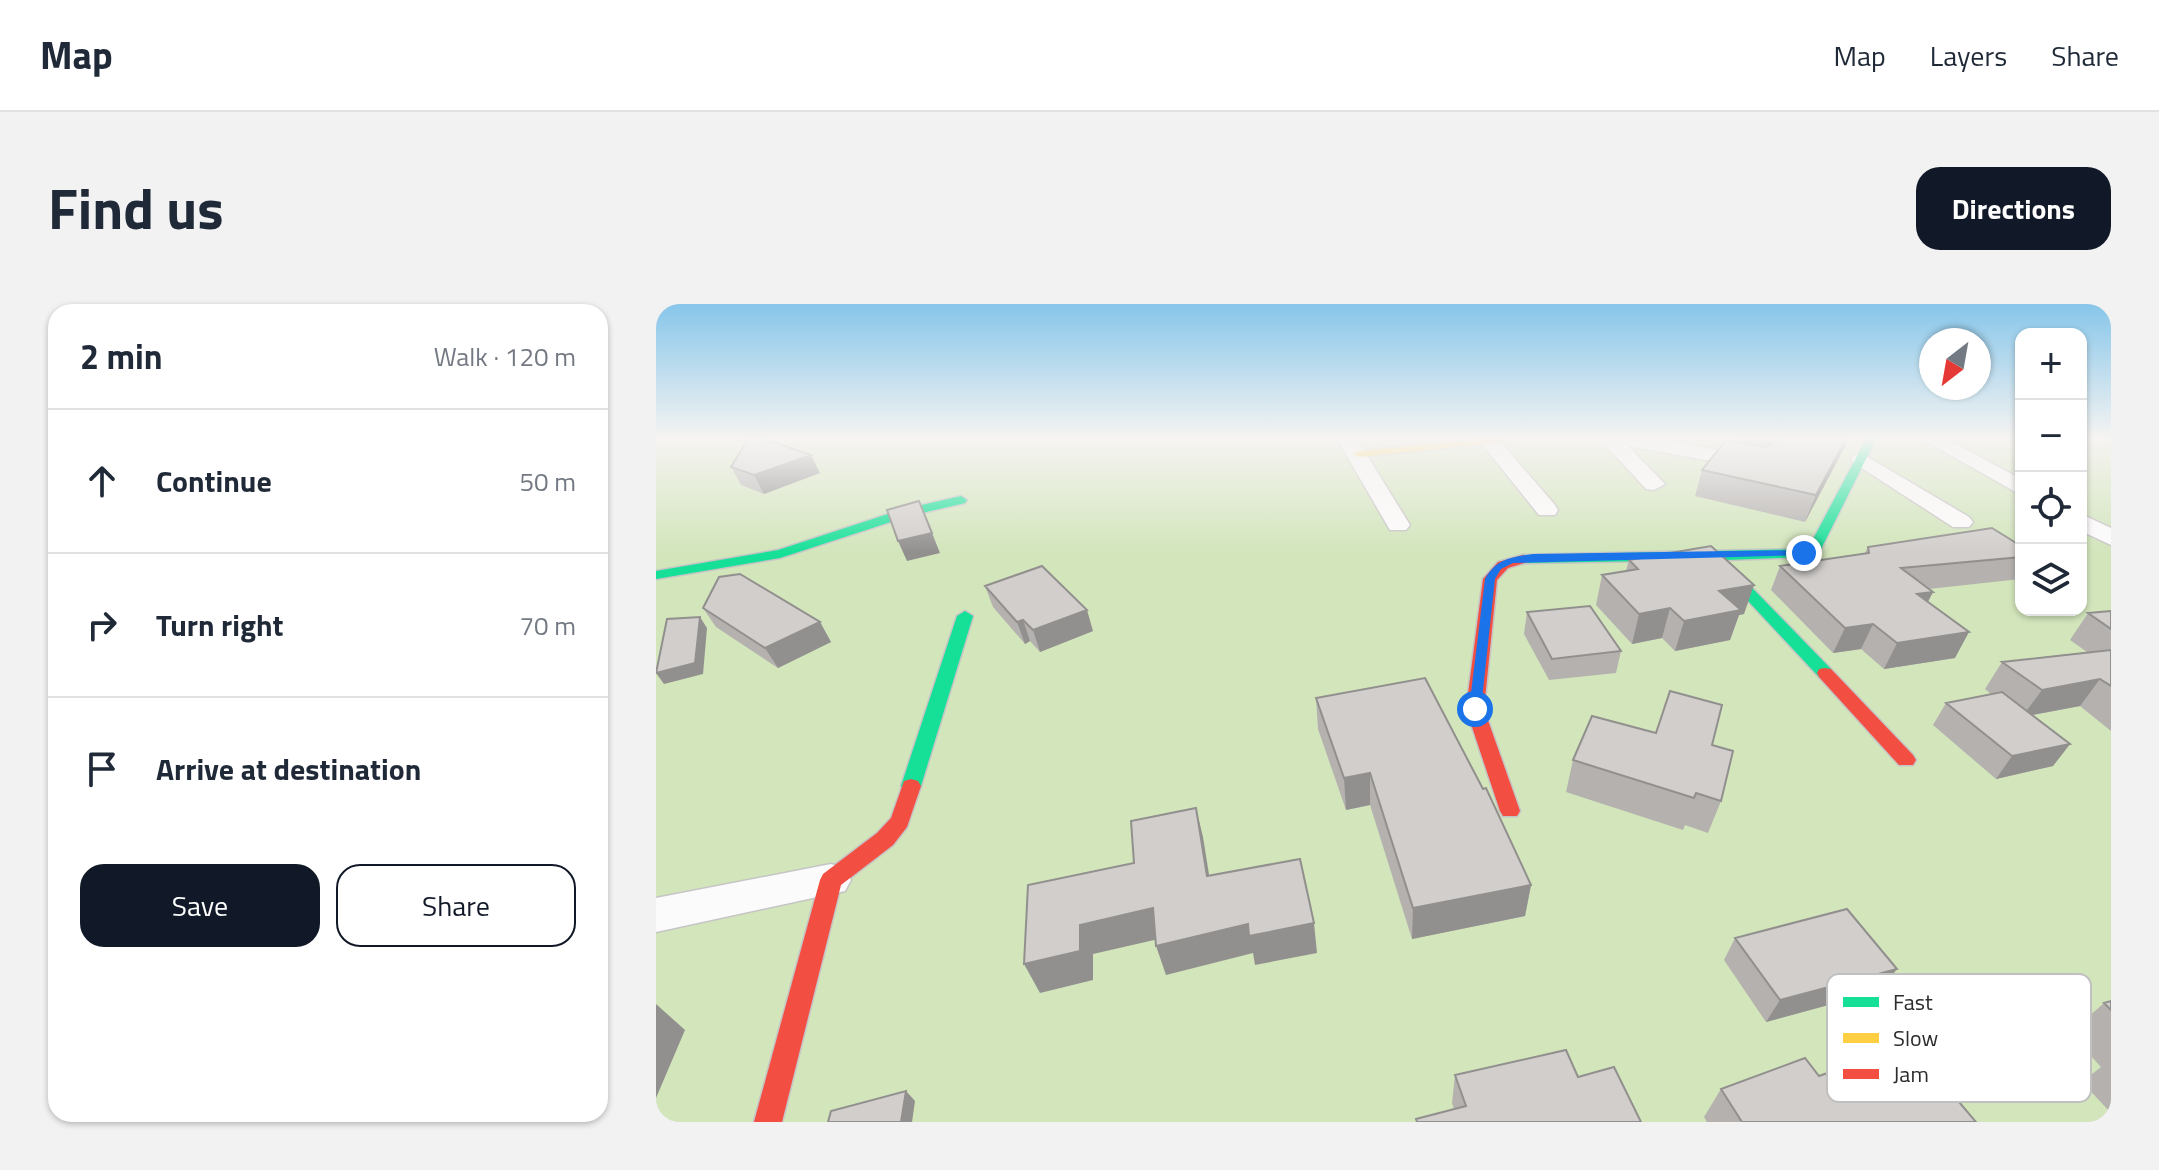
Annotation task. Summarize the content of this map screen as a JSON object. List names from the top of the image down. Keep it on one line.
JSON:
{"legend":["Fast","Slow","Jam"],"north":"bottom left","page":{"header":"Map","nav":["Map","Layers","Share"],"title":"Find us","buttons":["Directions",["Save","Share"]],"heading":["2 min","Walk · 120 m"],"map_buttons":["+","−"],"list":[["Continue","50 m"],["Turn right","70 m"],"Arrive at destination"]}}
